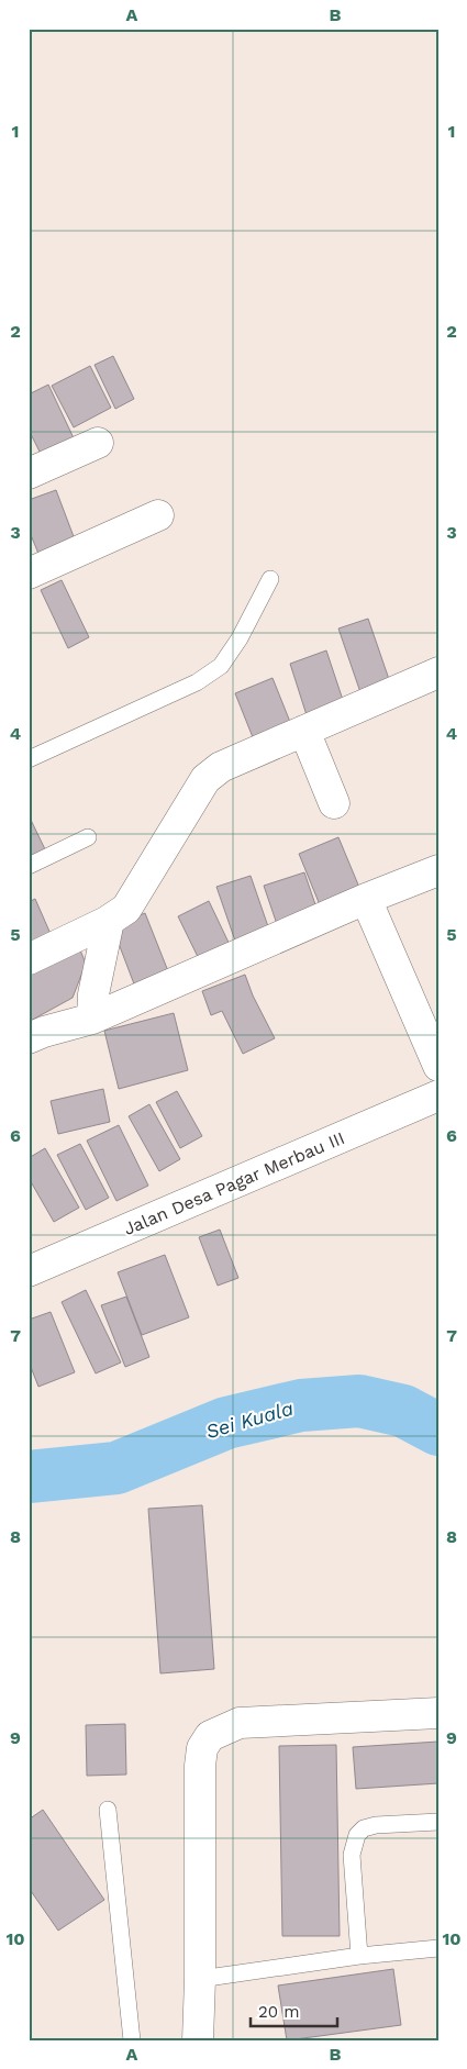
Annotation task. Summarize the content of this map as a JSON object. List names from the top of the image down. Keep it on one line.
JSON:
{"streets":{"street":["Jalan Desa Pagar Merbau III"]},"water":["Sei Kuala"],"scale_bar":"20 m","grid":{"columns":["A","B"],"rows":["1","2","3","4","5","6","7","8","9","10"]}}
